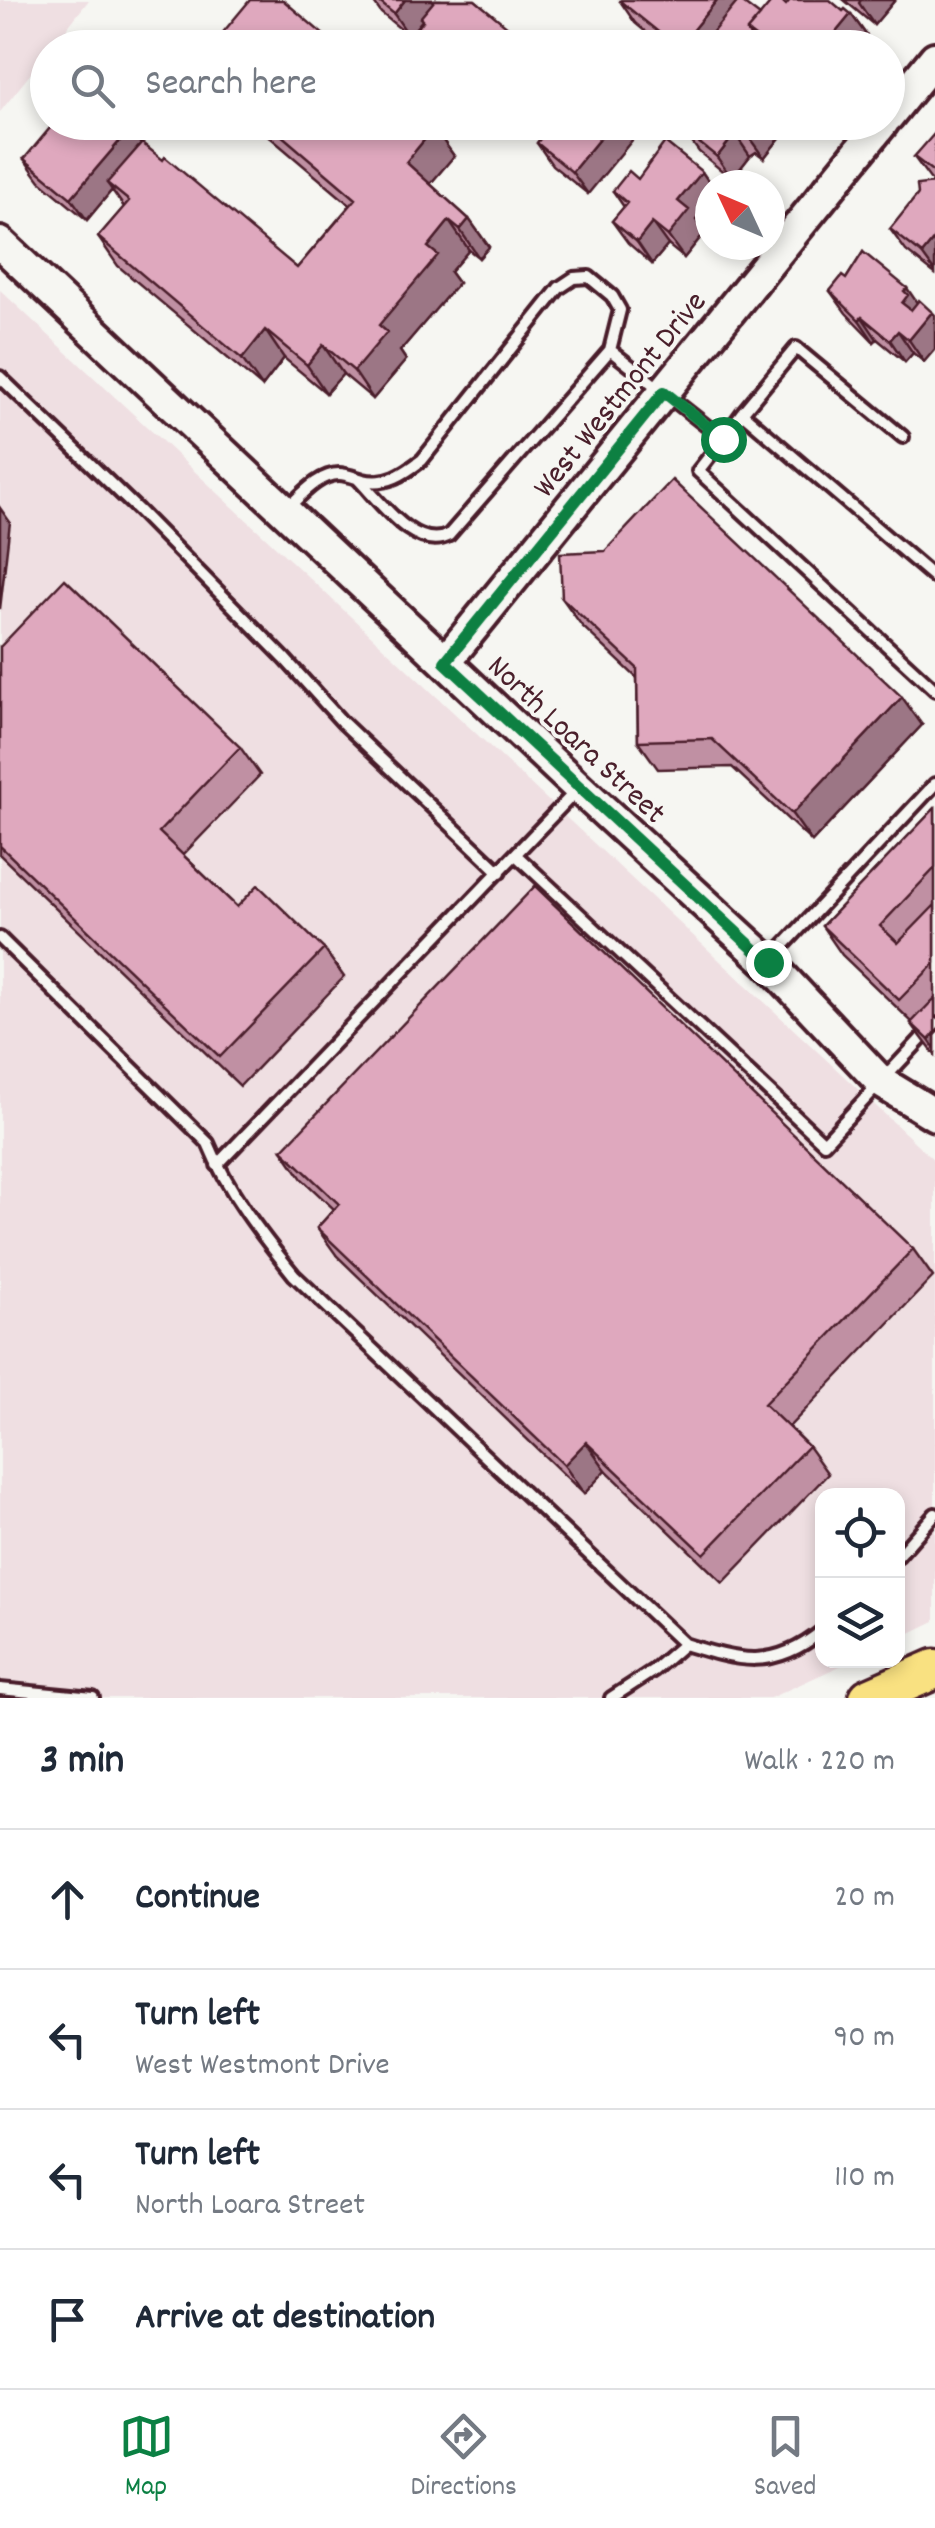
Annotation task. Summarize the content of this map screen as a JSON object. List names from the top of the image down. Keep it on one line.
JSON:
{"streets":{"street":["West Westmont Drive","North Loara Street"]},"crossings":[["West Westmont Drive","North Loara Street"]],"north":"top left","page":{"search":"Search here","heading":["3 min","Walk · 220 m"],"list":[["Continue","20 m"],["Turn left","West Westmont Drive","90 m"],["Turn left","North Loara Street","110 m"],"Arrive at destination"],"nav":["Map","Directions","Saved"]}}
